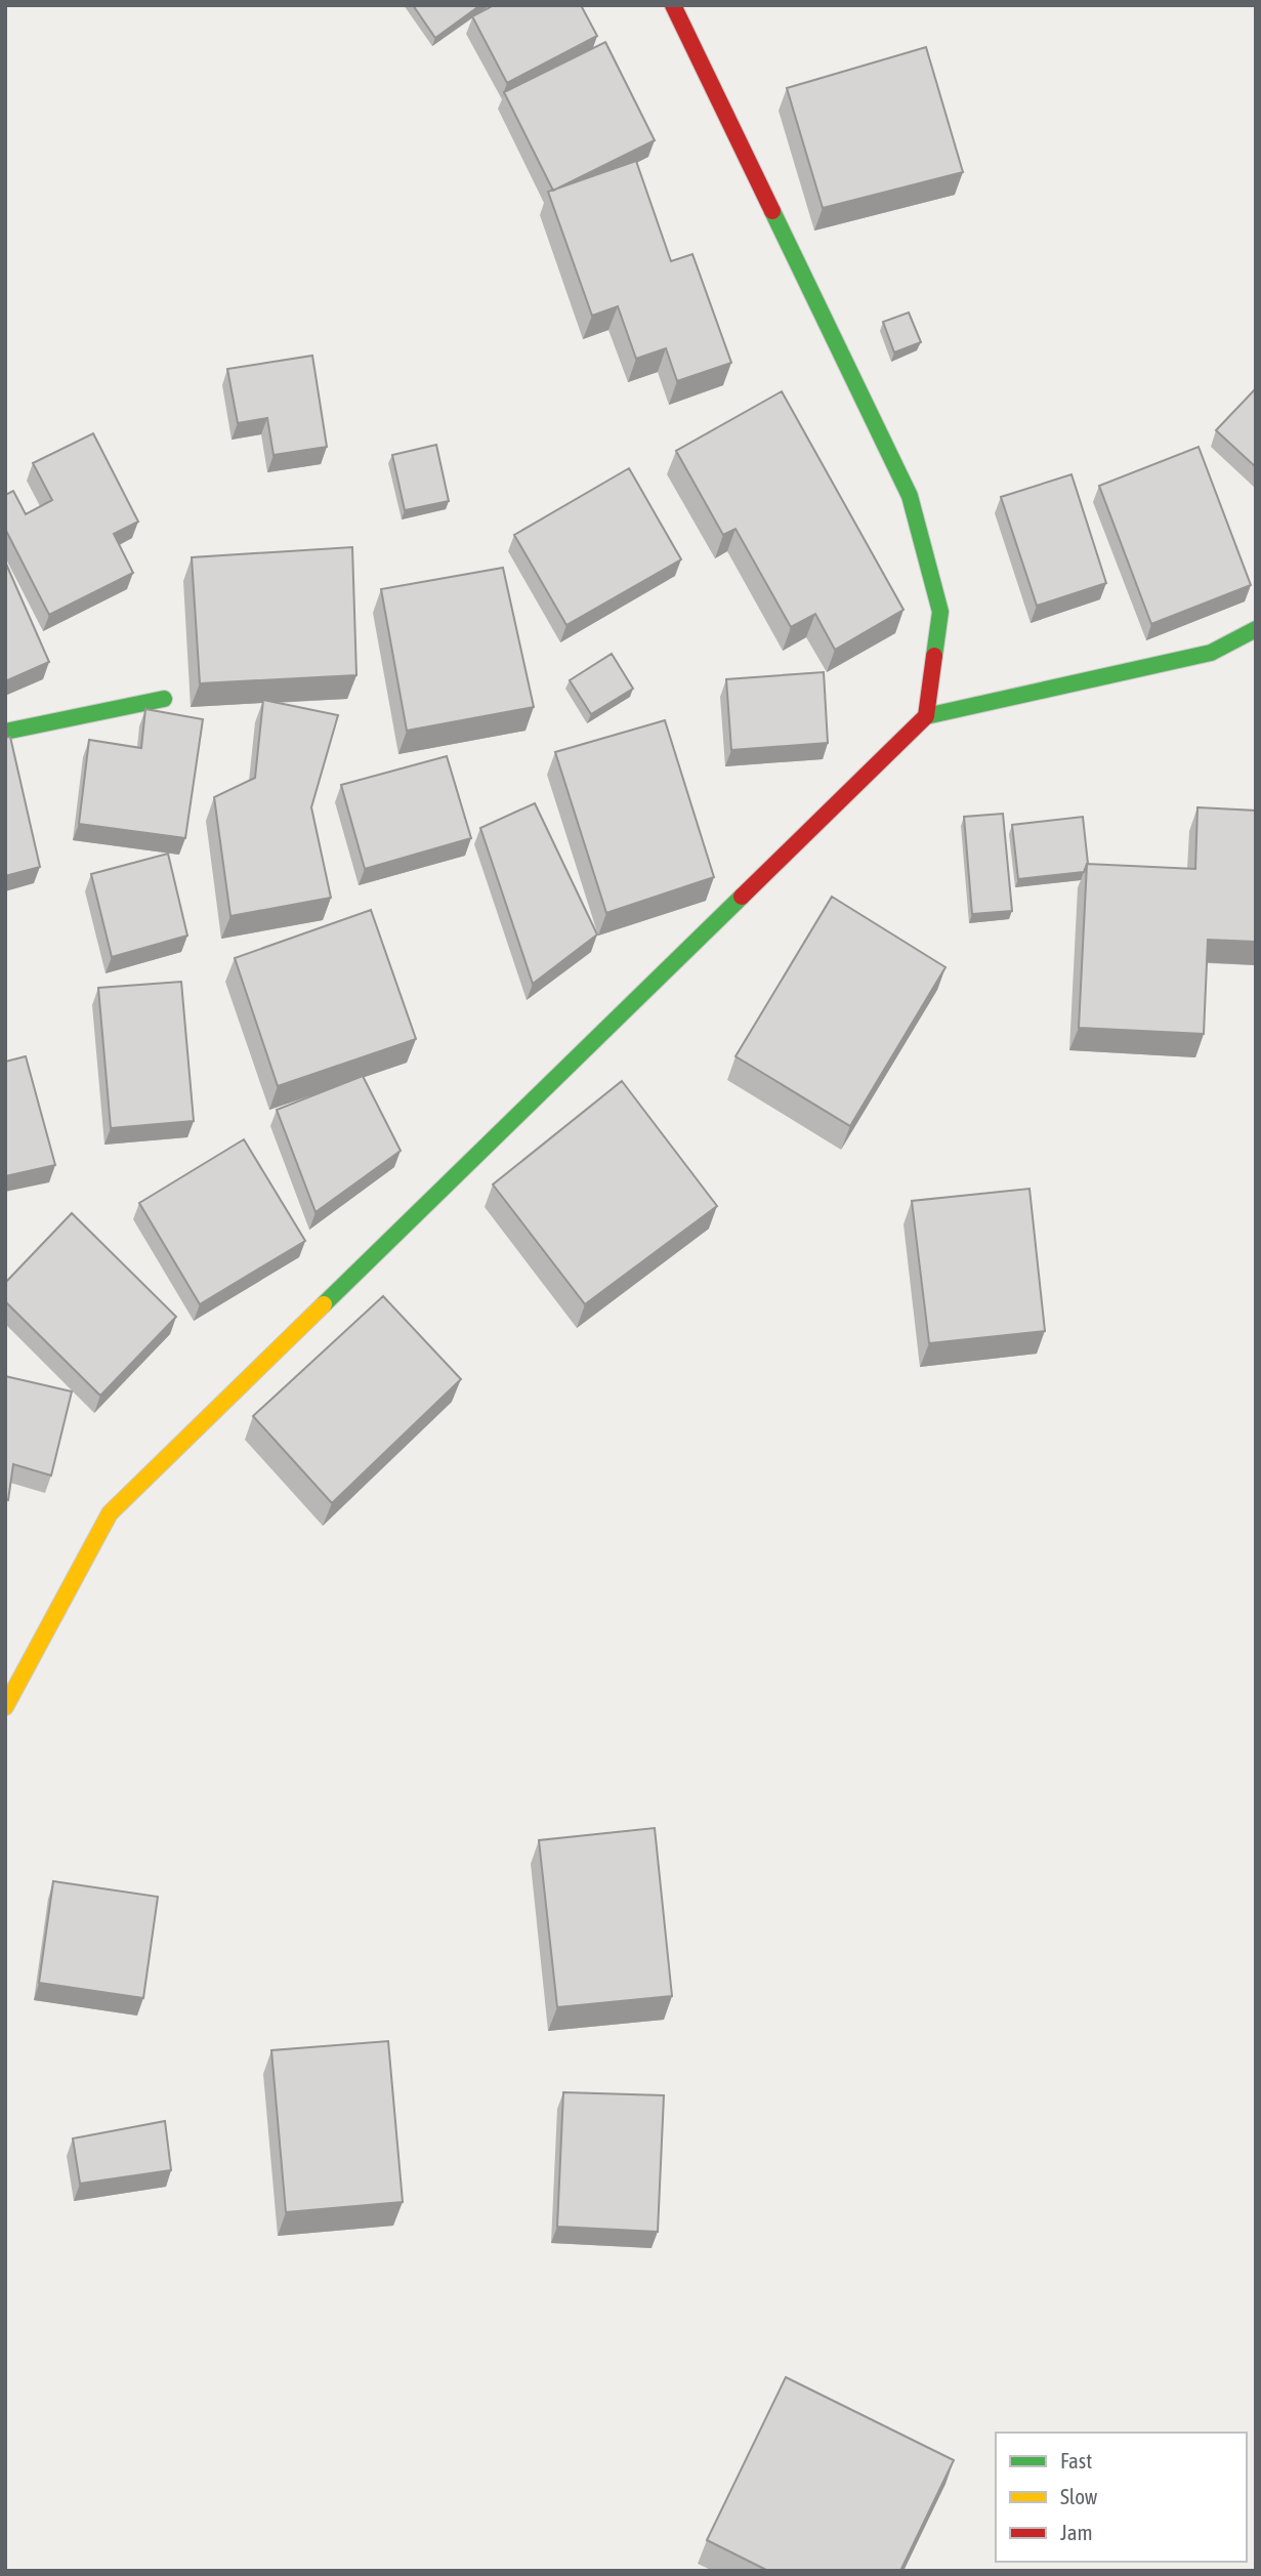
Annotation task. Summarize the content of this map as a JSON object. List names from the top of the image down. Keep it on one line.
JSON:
{"legend":["Fast","Slow","Jam"]}
